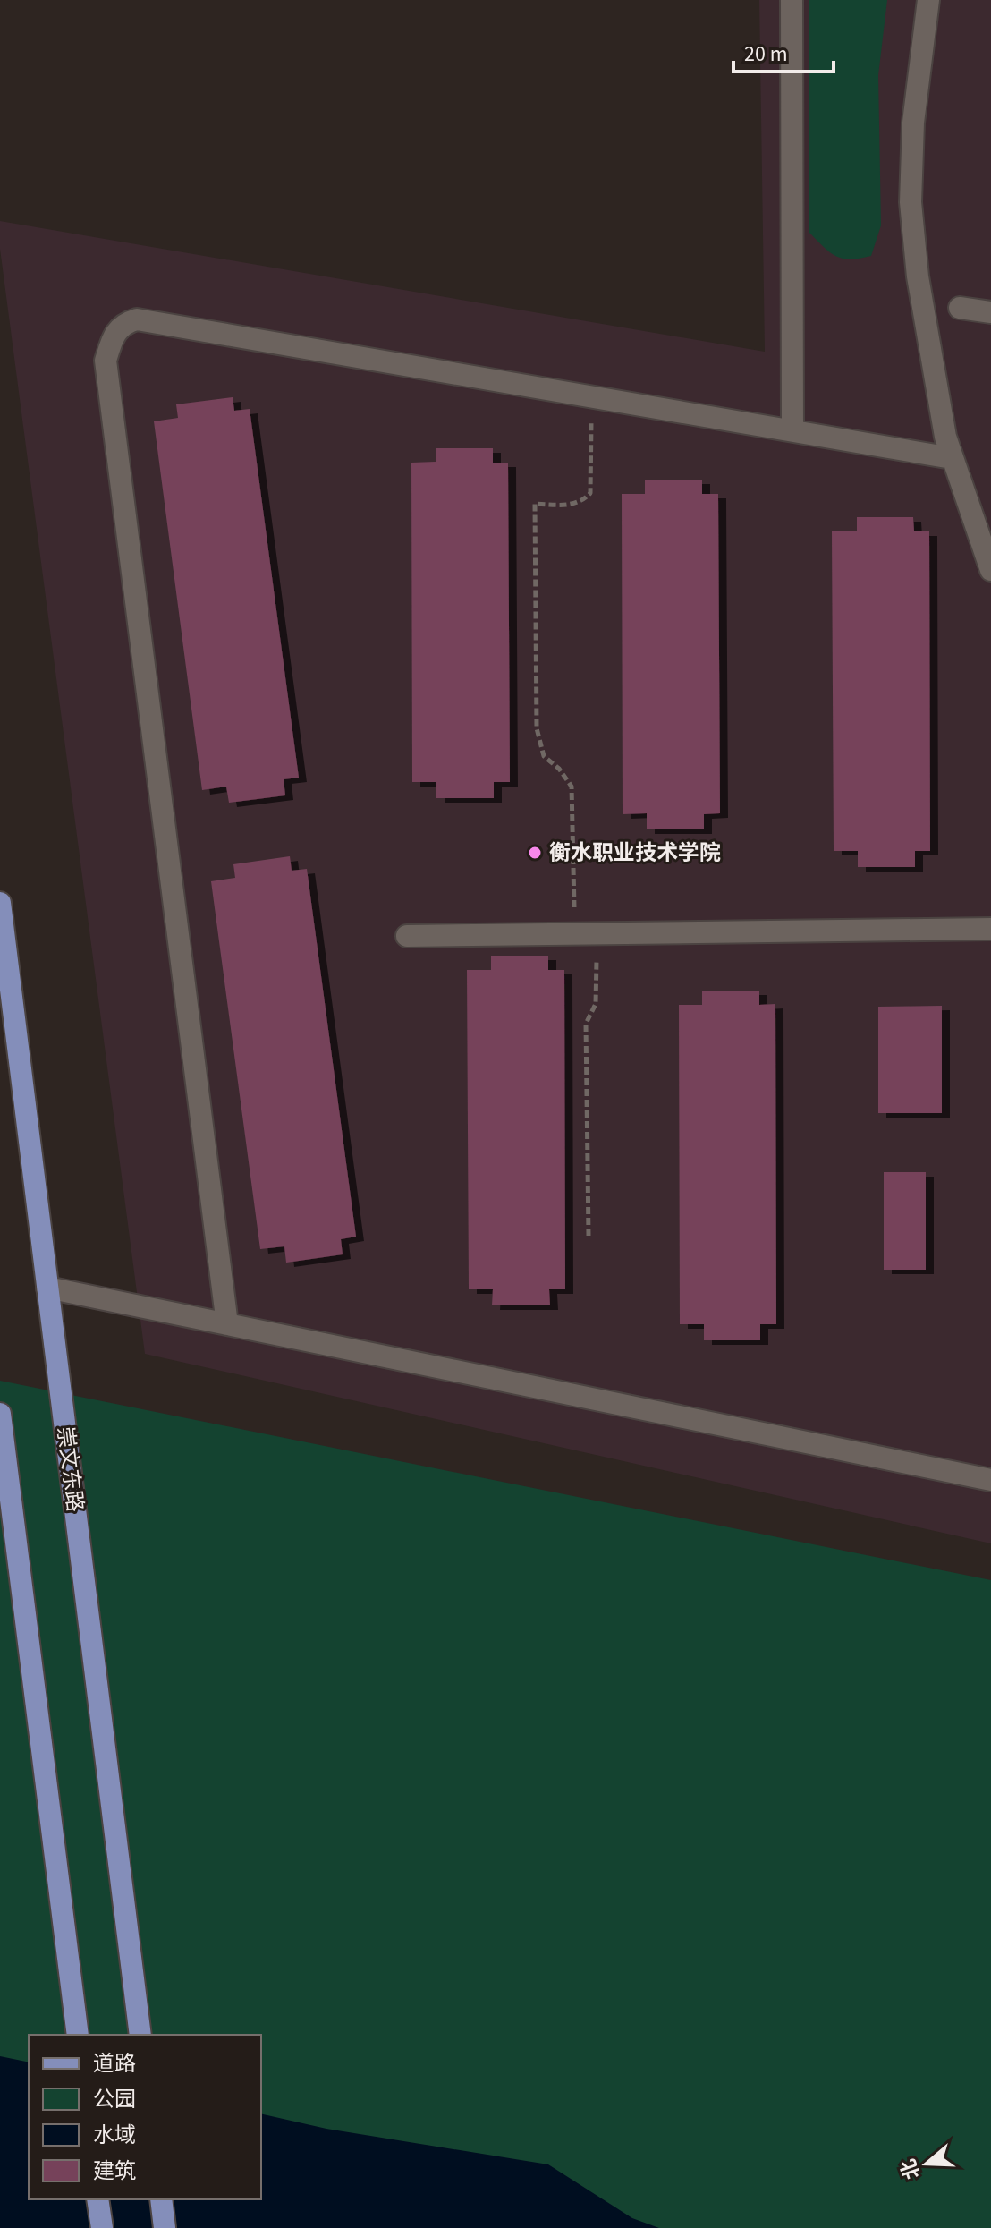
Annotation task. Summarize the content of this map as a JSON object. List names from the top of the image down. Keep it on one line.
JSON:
{"streets":{"main road":["崇文东路"]},"places":["衡水职业技术学院"],"legend":["道路","公园","水域","建筑"],"scale_bar":"20 m","north":"left"}
